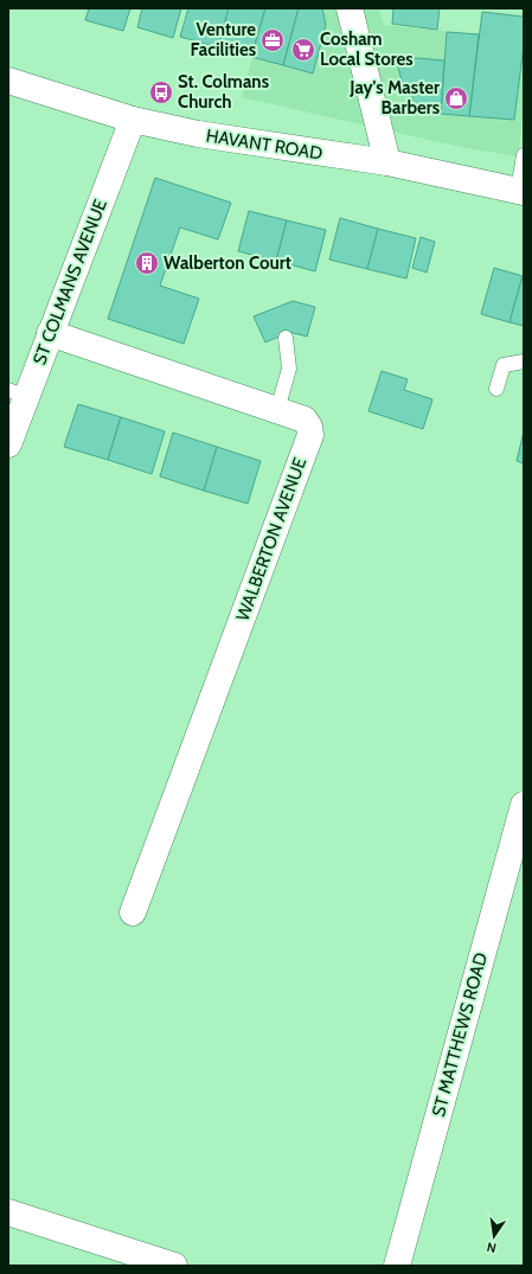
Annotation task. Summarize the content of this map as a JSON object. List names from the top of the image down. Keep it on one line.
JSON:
{"streets":{"street":["HAVANT ROAD","ST COLMANS AVENUE","WALBERTON AVENUE","ST MATTHEWS ROAD"]},"crossings":[["HAVANT ROAD","ST COLMANS AVENUE"],["ST COLMANS AVENUE","WALBERTON AVENUE"]],"places":{"office":["Venture Facilities"],"supermarket":["Cosham Local Stores"],"bus stop":["St. Colmans Church"],"shop":["Jay's Master Barbers"],"building":["Walberton Court"]},"north":"bottom"}
